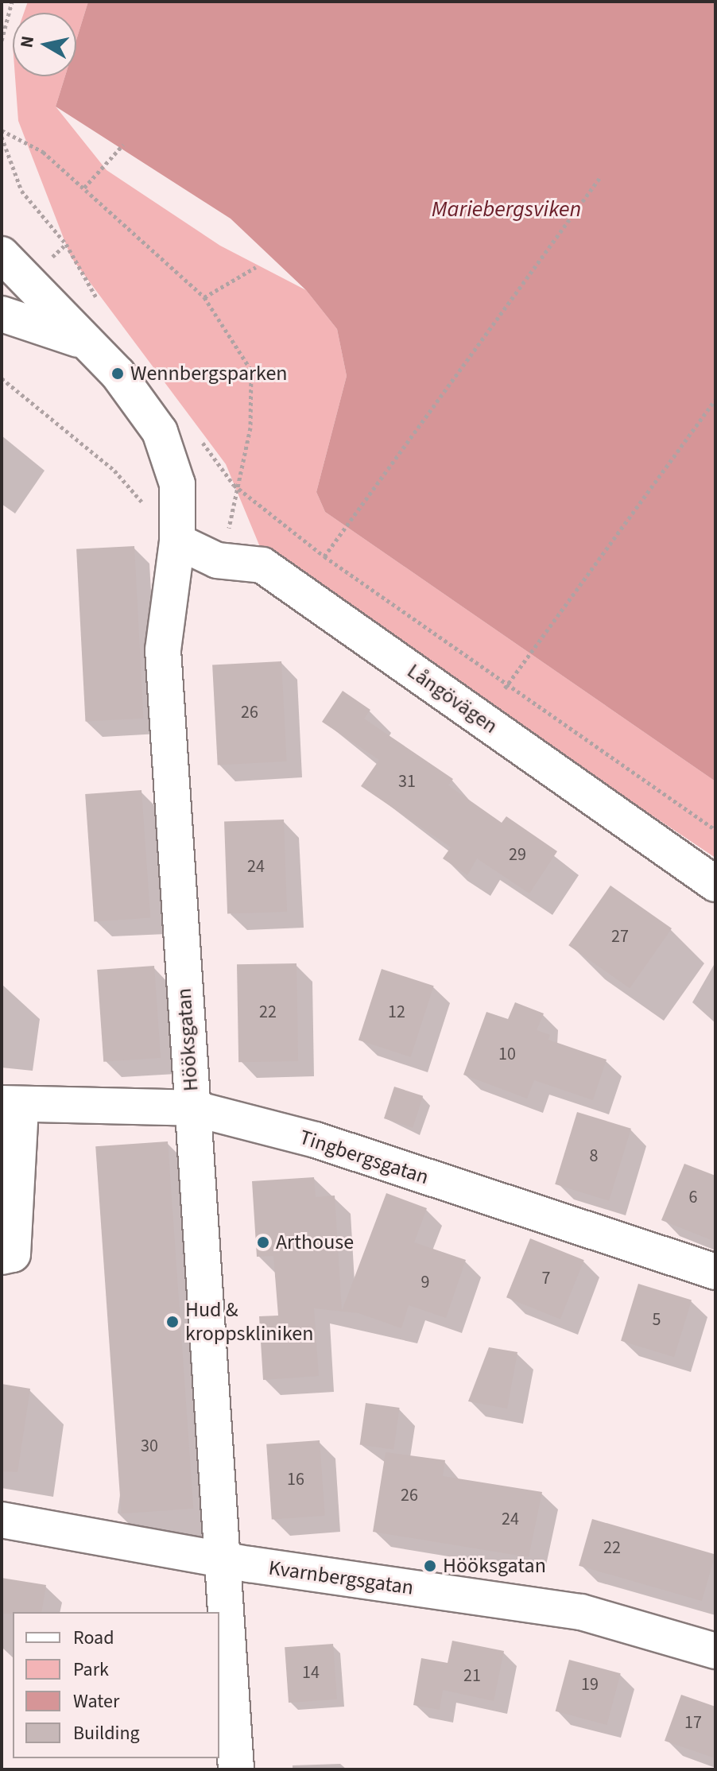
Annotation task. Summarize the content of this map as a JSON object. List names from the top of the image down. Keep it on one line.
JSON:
{"streets":{"street":["Långövägen","Hööksgatan","Tingbergsgatan","Kvarnbergsgatan"]},"crossings":[["Långövägen","Hööksgatan"],["Hööksgatan","Tingbergsgatan"],["Hööksgatan","Kvarnbergsgatan"]],"water":["Mariebergsviken"],"places":["Wennbergsparken","Arthouse","Hud & kroppskliniken","Hööksgatan"],"house_numbers":["26","31","29","24","27","22","12","10","8","6","7","9","5","30","16","26","24","22","14","21","19","17"],"legend":["Road","Park","Water","Building"],"north":"left"}
